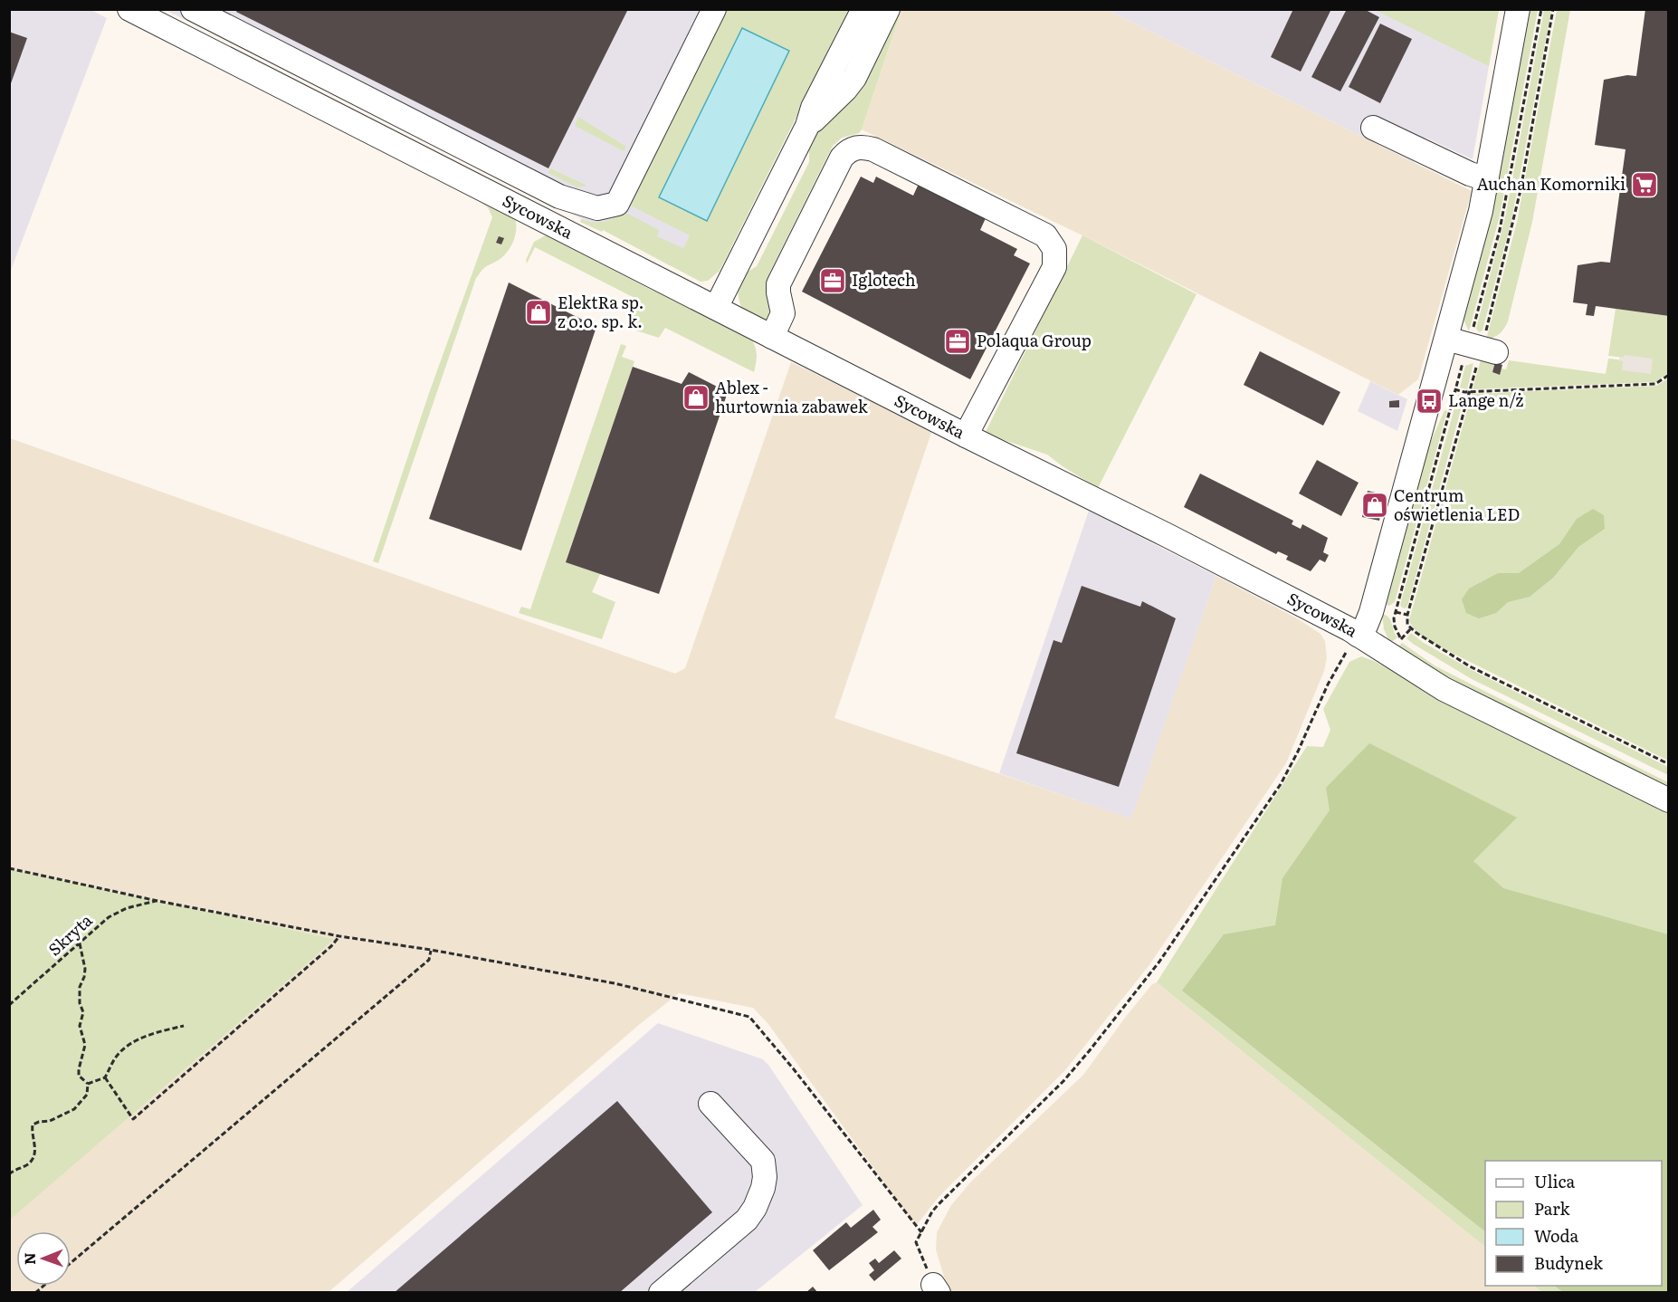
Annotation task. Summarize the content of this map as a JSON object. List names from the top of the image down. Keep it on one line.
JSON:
{"streets":{"street":["Sycowska"],"path":["Skryta"]},"places":{"supermarket":["Auchan Komorniki"],"office":["Iglotech","Polaqua Group"],"shop":["ElektRa sp. z o.o. sp. k.","Ablex - hurtownia zabawek","Centrum oświetlenia LED"],"bus stop":["Lange n/ż"]},"legend":["Ulica","Park","Woda","Budynek"],"north":"left"}
